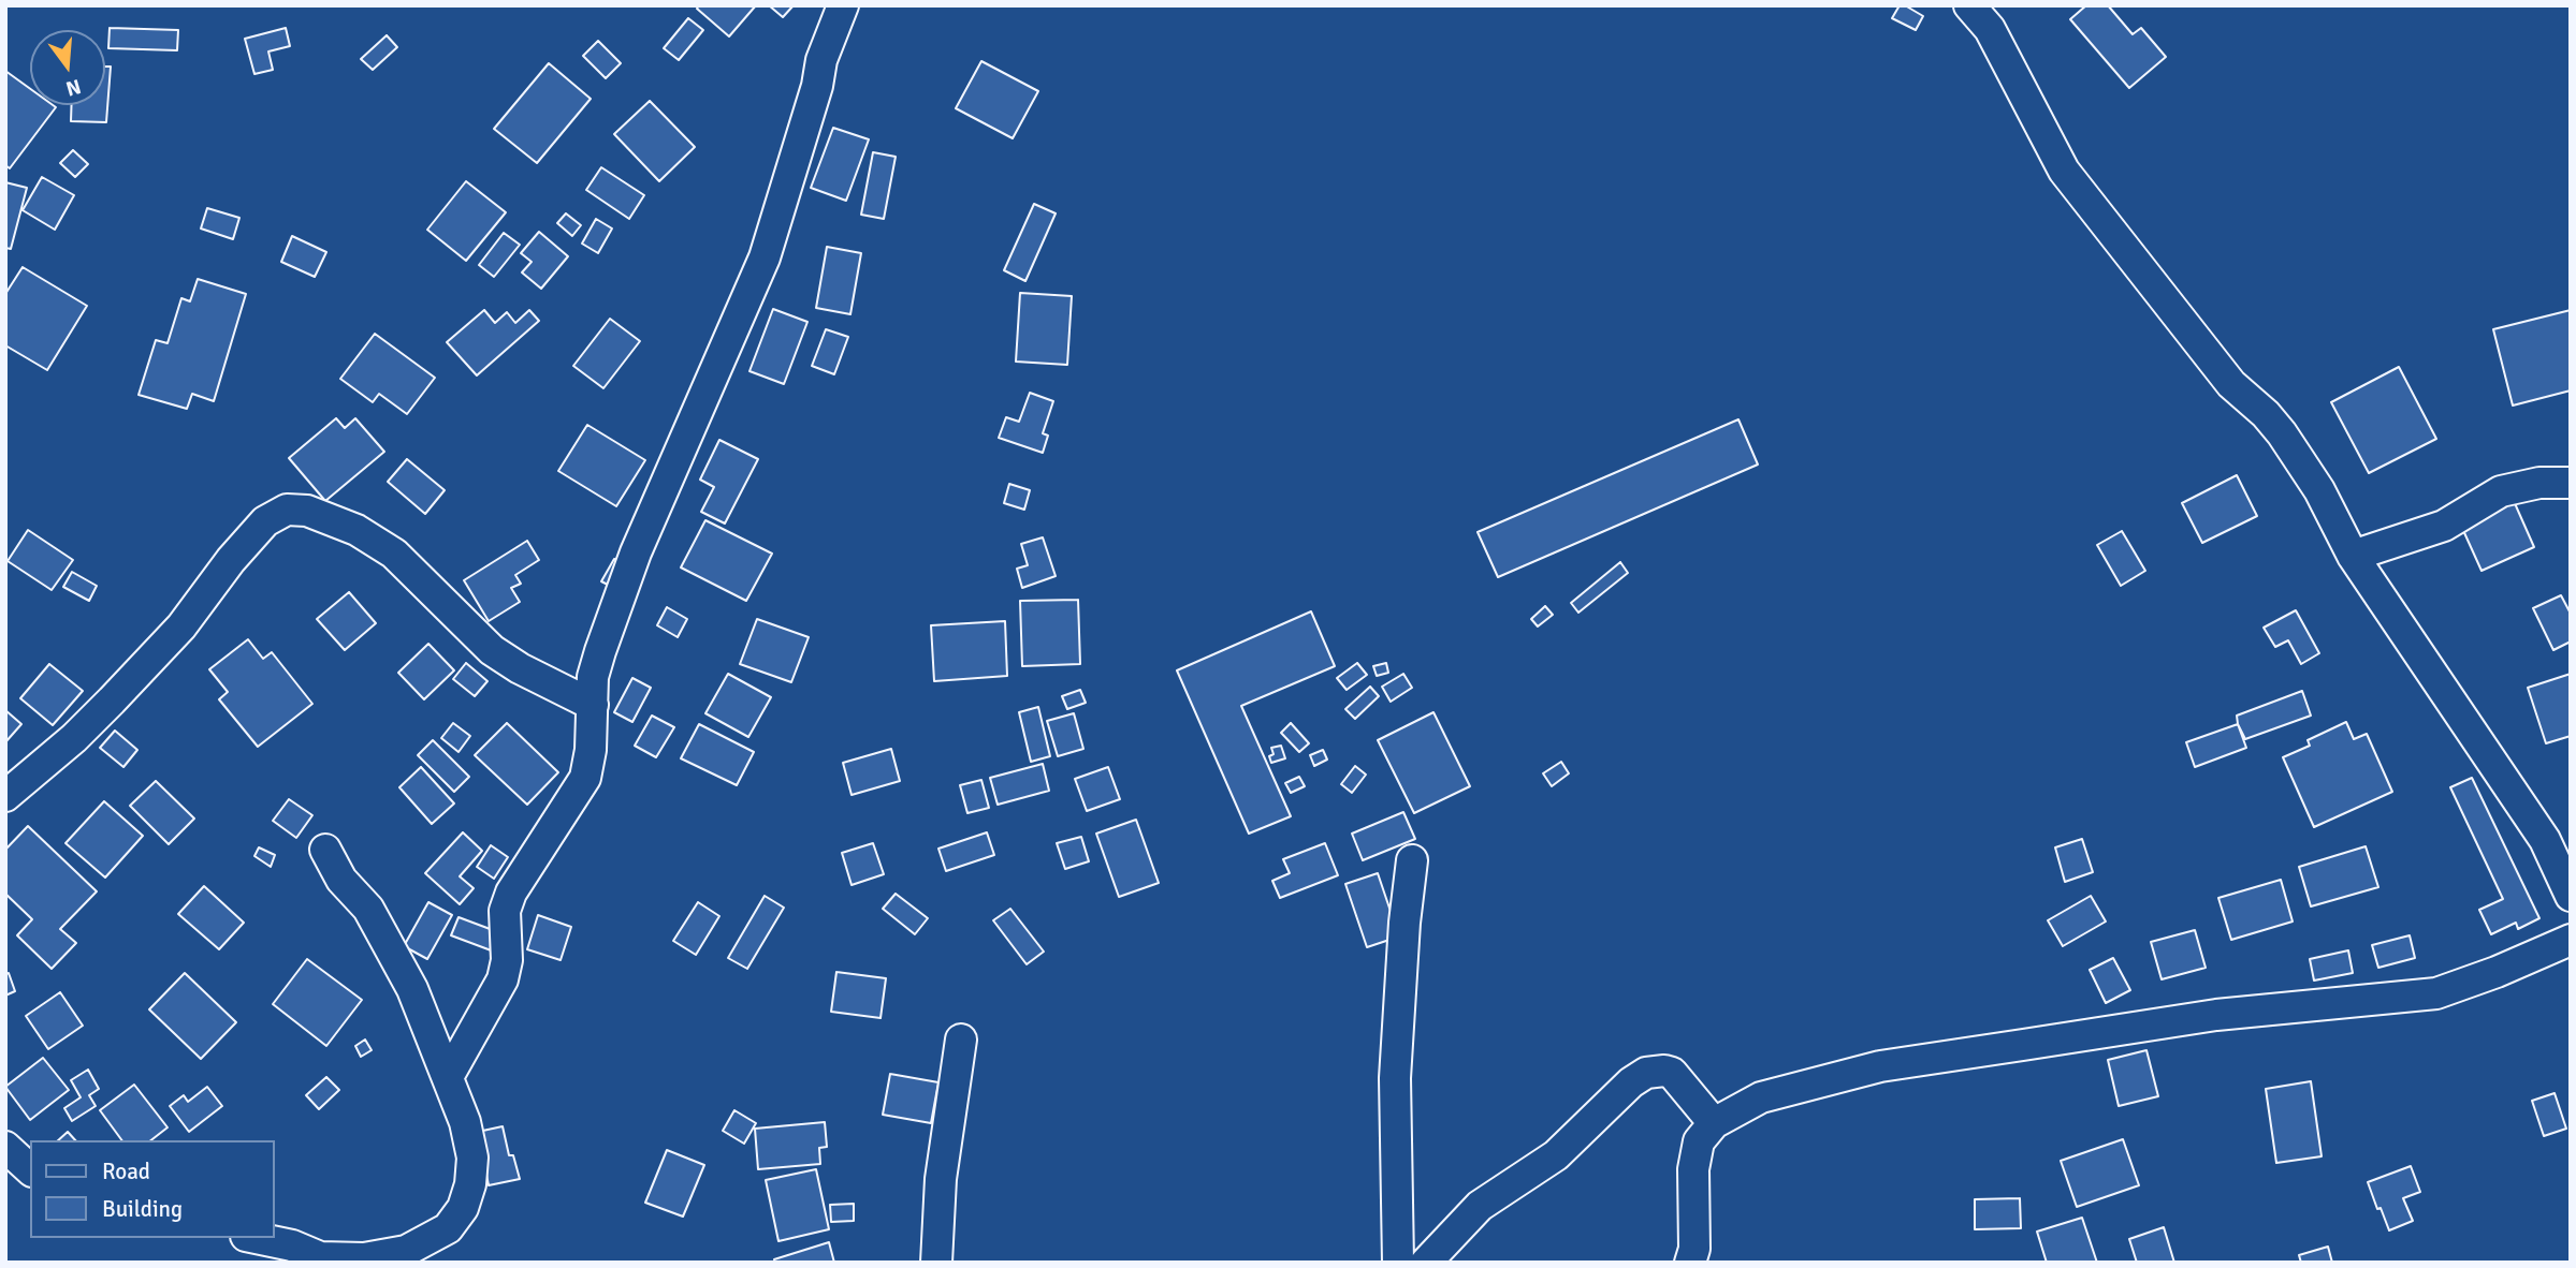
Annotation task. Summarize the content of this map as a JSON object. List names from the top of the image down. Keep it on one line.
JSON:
{"legend":["Road","Building"],"north":"bottom"}
